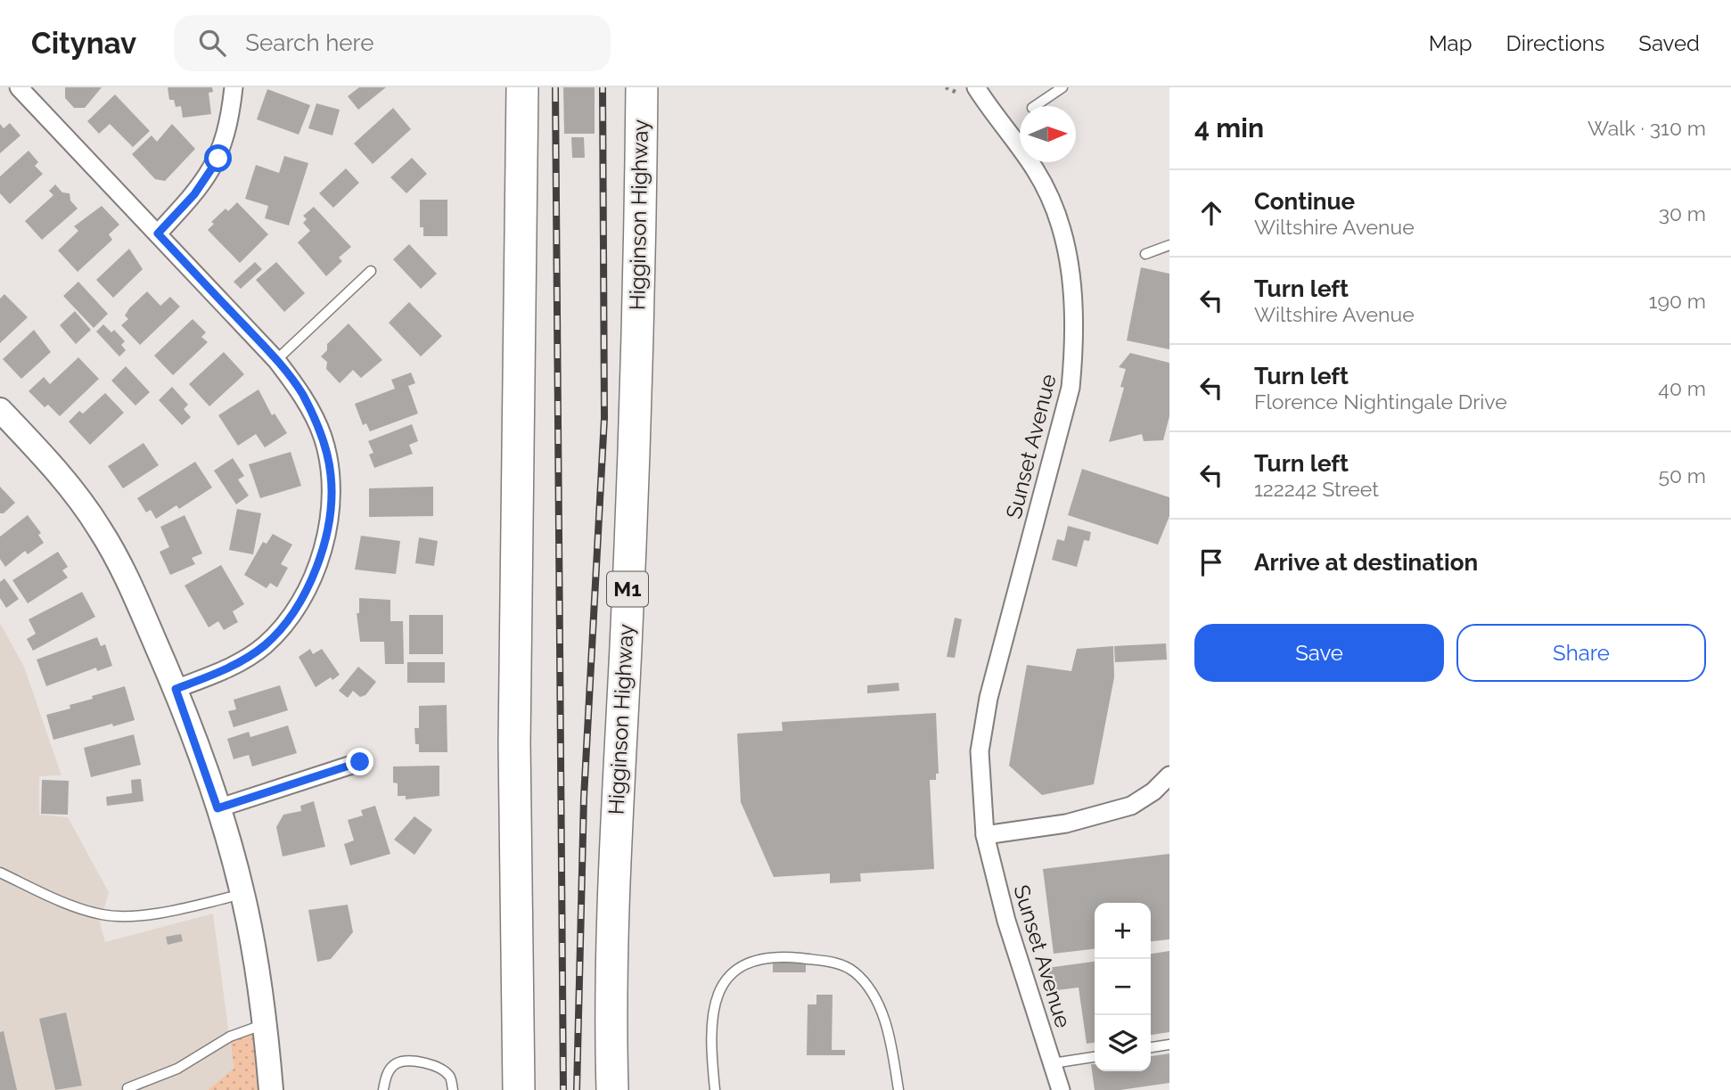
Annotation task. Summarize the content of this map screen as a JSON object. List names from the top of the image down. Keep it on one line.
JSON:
{"streets":{"highway":["Higginson Highway","M1"],"street":["Sunset Avenue"]},"north":"right","page":{"header":"Citynav","search":"Search here","nav":["Map","Directions","Saved"],"heading":["4 min","Walk · 310 m"],"list":[["Continue","Wiltshire Avenue","30 m"],["Turn left","Wiltshire Avenue","190 m"],["Turn left","Florence Nightingale Drive","40 m"],["Turn left","122242 Street","50 m"],"Arrive at destination"],"buttons":["Save","Share"],"map_buttons":["+","−"]}}
